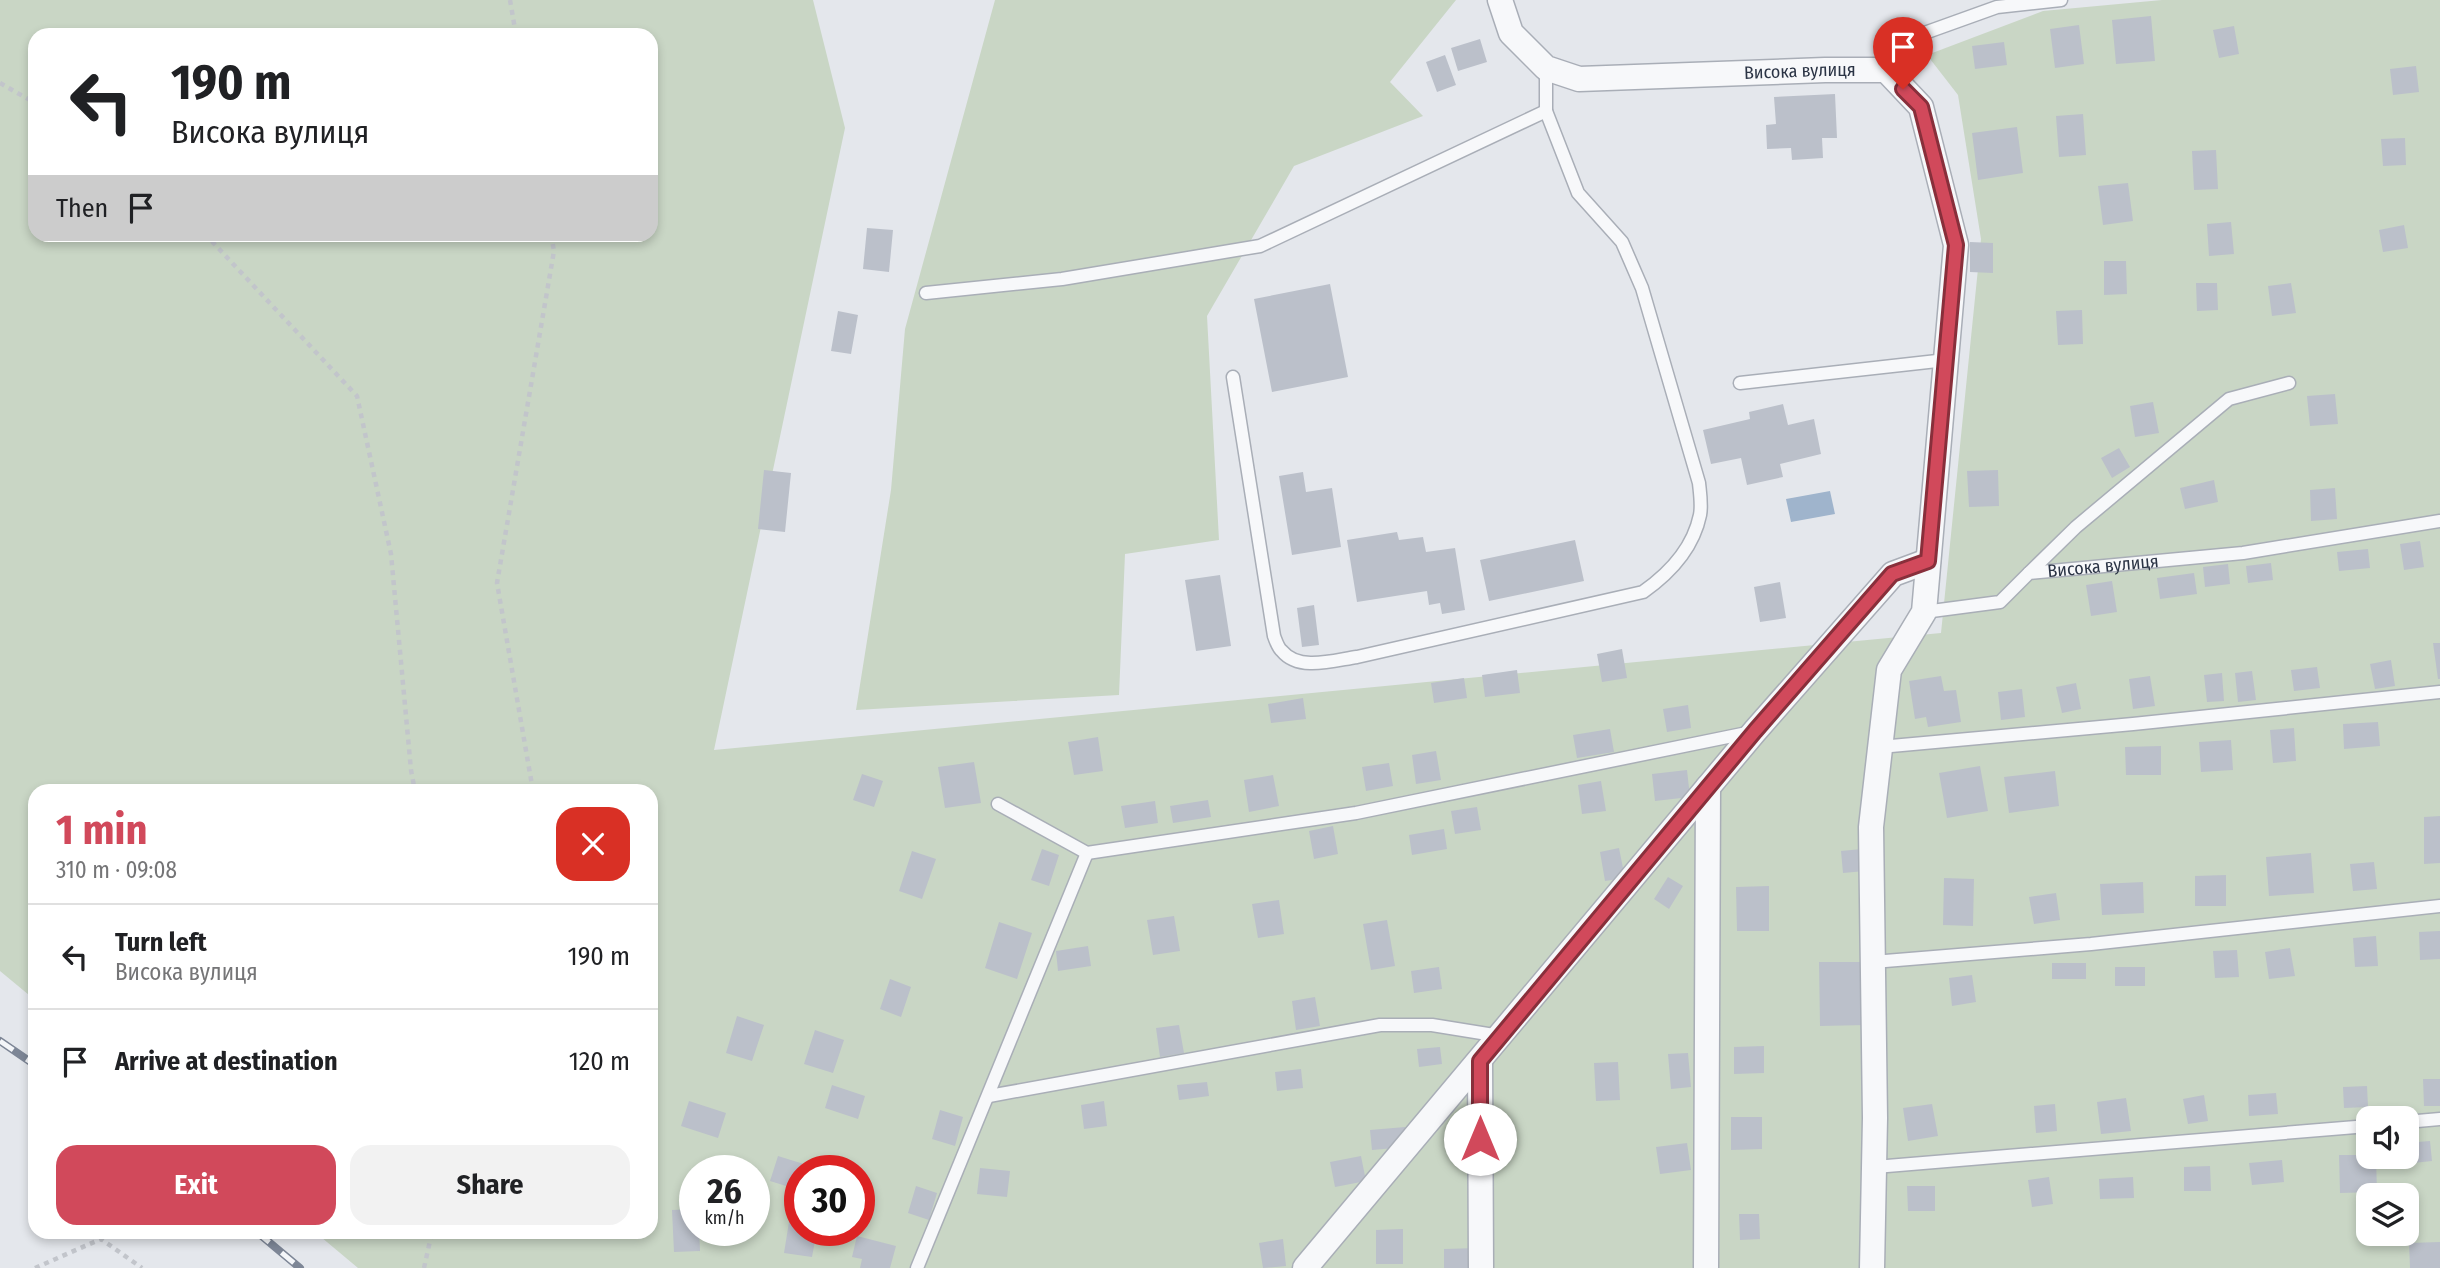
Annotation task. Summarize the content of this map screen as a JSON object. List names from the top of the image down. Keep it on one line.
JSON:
{"streets":{"street":["Висока вулиця"]},"page":{"turn":["190 m","Висока вулиця"],"then":"Then","heading":["1 min","310 m · 09:08"],"list":[{"name":"Turn left","note":"Висока вулиця","value":"190 m"},{"name":"Arrive at destination","value":"120 m"}],"buttons":["Exit","Share"],"speed":"26 km/h","limit":"30"}}
